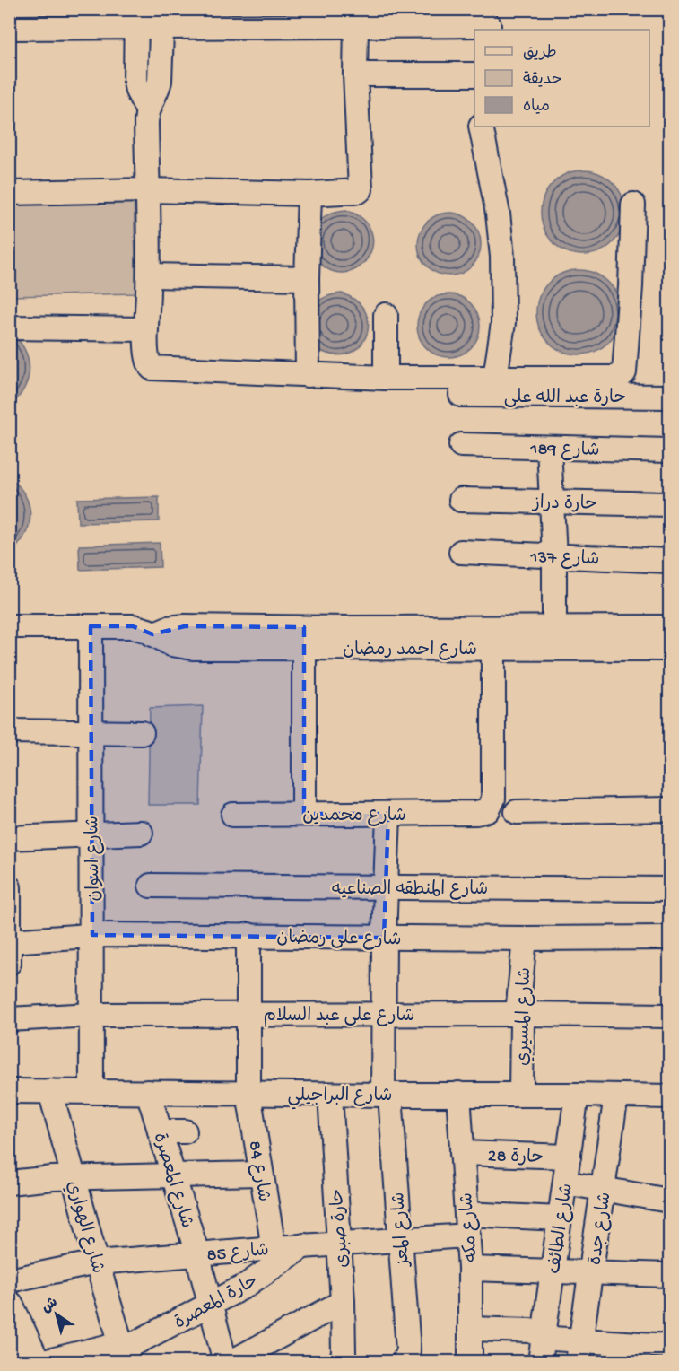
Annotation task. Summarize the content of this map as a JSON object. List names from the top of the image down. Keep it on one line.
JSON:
{"streets":{"street":["حارة عبد الله على","شارع 189","حارة دراز","شارع 137","شارع احمد رمضان","شارع محمدين","شارع اسوان","شارع المنطقه الصناعيه","شارع على رمضان","شارع على عبد السلام","شارع المسيري","شارع البراجيلي","حارة 28","شارع 84","شارع المعصرة","شارع الهواري","شارع مكه","حارة صبرى","شارع الطائف","شارع جدة","شارع المعز","شارع 85","حارة المعصرة"]},"crossings":[["شارع احمد رمضان","شارع محمدين"],["شارع احمد رمضان","شارع اسوان"],["شارع محمدين","شارع المعز"],["شارع اسوان","شارع على رمضان"],["شارع اسوان","شارع على عبد السلام"],["شارع اسوان","شارع البراجيلي"],["شارع المنطقه الصناعيه","شارع المعز"],["شارع على رمضان","شارع المسيري"],["شارع على رمضان","شارع 84"],["شارع على رمضان","شارع المعز"],["شارع على عبد السلام","شارع المسيري"],["شارع على عبد السلام","شارع 84"],["شارع على عبد السلام","شارع المعز"],["شارع المسيري","شارع البراجيلي"],["شارع البراجيلي","شارع 84"],["شارع البراجيلي","شارع المعصرة"],["شارع البراجيلي","شارع الهواري"],["شارع البراجيلي","شارع مكه"],["شارع البراجيلي","حارة صبرى"],["شارع البراجيلي","شارع الطائف"],["شارع البراجيلي","شارع جدة"],["شارع البراجيلي","شارع المعز"],["حارة 28","شارع مكه"],["حارة 28","شارع الطائف"],["شارع 84","شارع 85"],["شارع المعصرة","شارع 85"],["شارع المعصرة","حارة المعصرة"],["شارع الهواري","شارع 85"],["شارع الهواري","حارة المعصرة"],["شارع مكه","شارع 85"],["حارة صبرى","شارع 85"],["شارع الطائف","شارع 85"],["شارع المعز","شارع 85"],["شارع 85","حارة المعصرة"]],"legend":["طريق","حديقة","مياه"],"north":"top left"}
